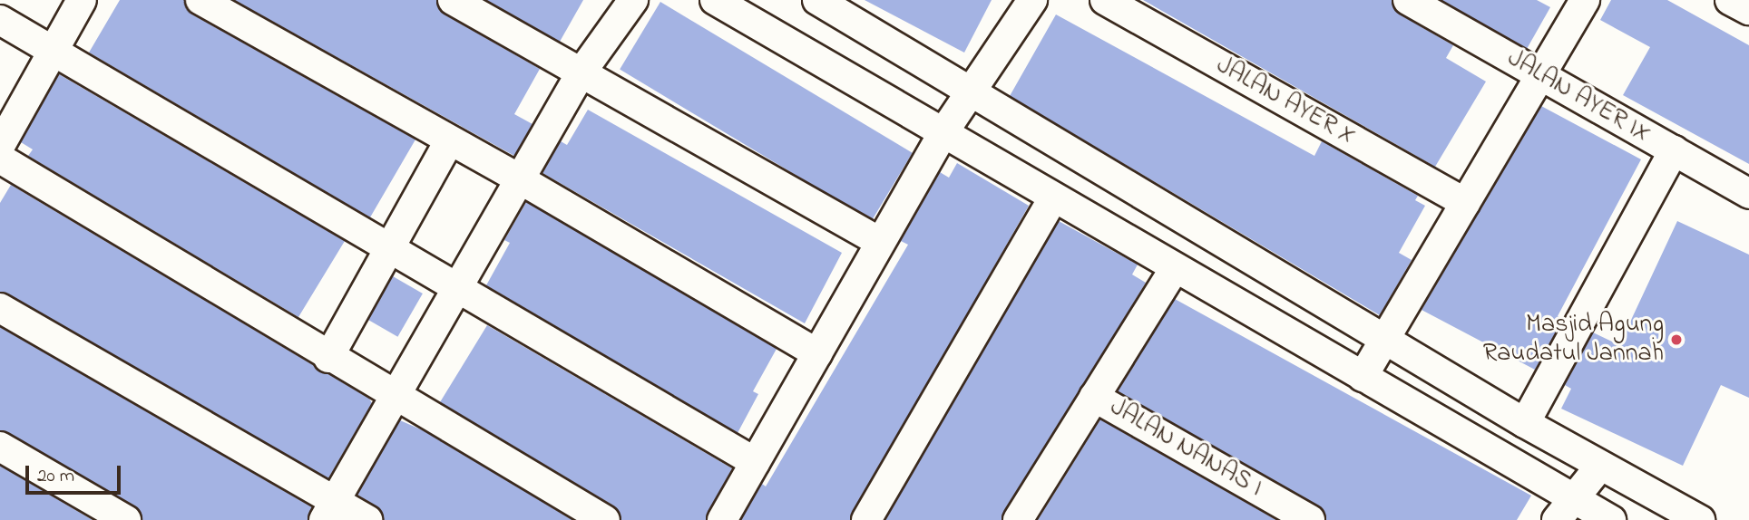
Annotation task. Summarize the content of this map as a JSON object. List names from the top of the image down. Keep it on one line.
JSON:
{"streets":{"street":["JALAN AYER IX","JALAN AYER X","JALAN NANAS I"]},"places":["Masjid Agung Raudatul Jannah"],"scale_bar":"20 m"}
